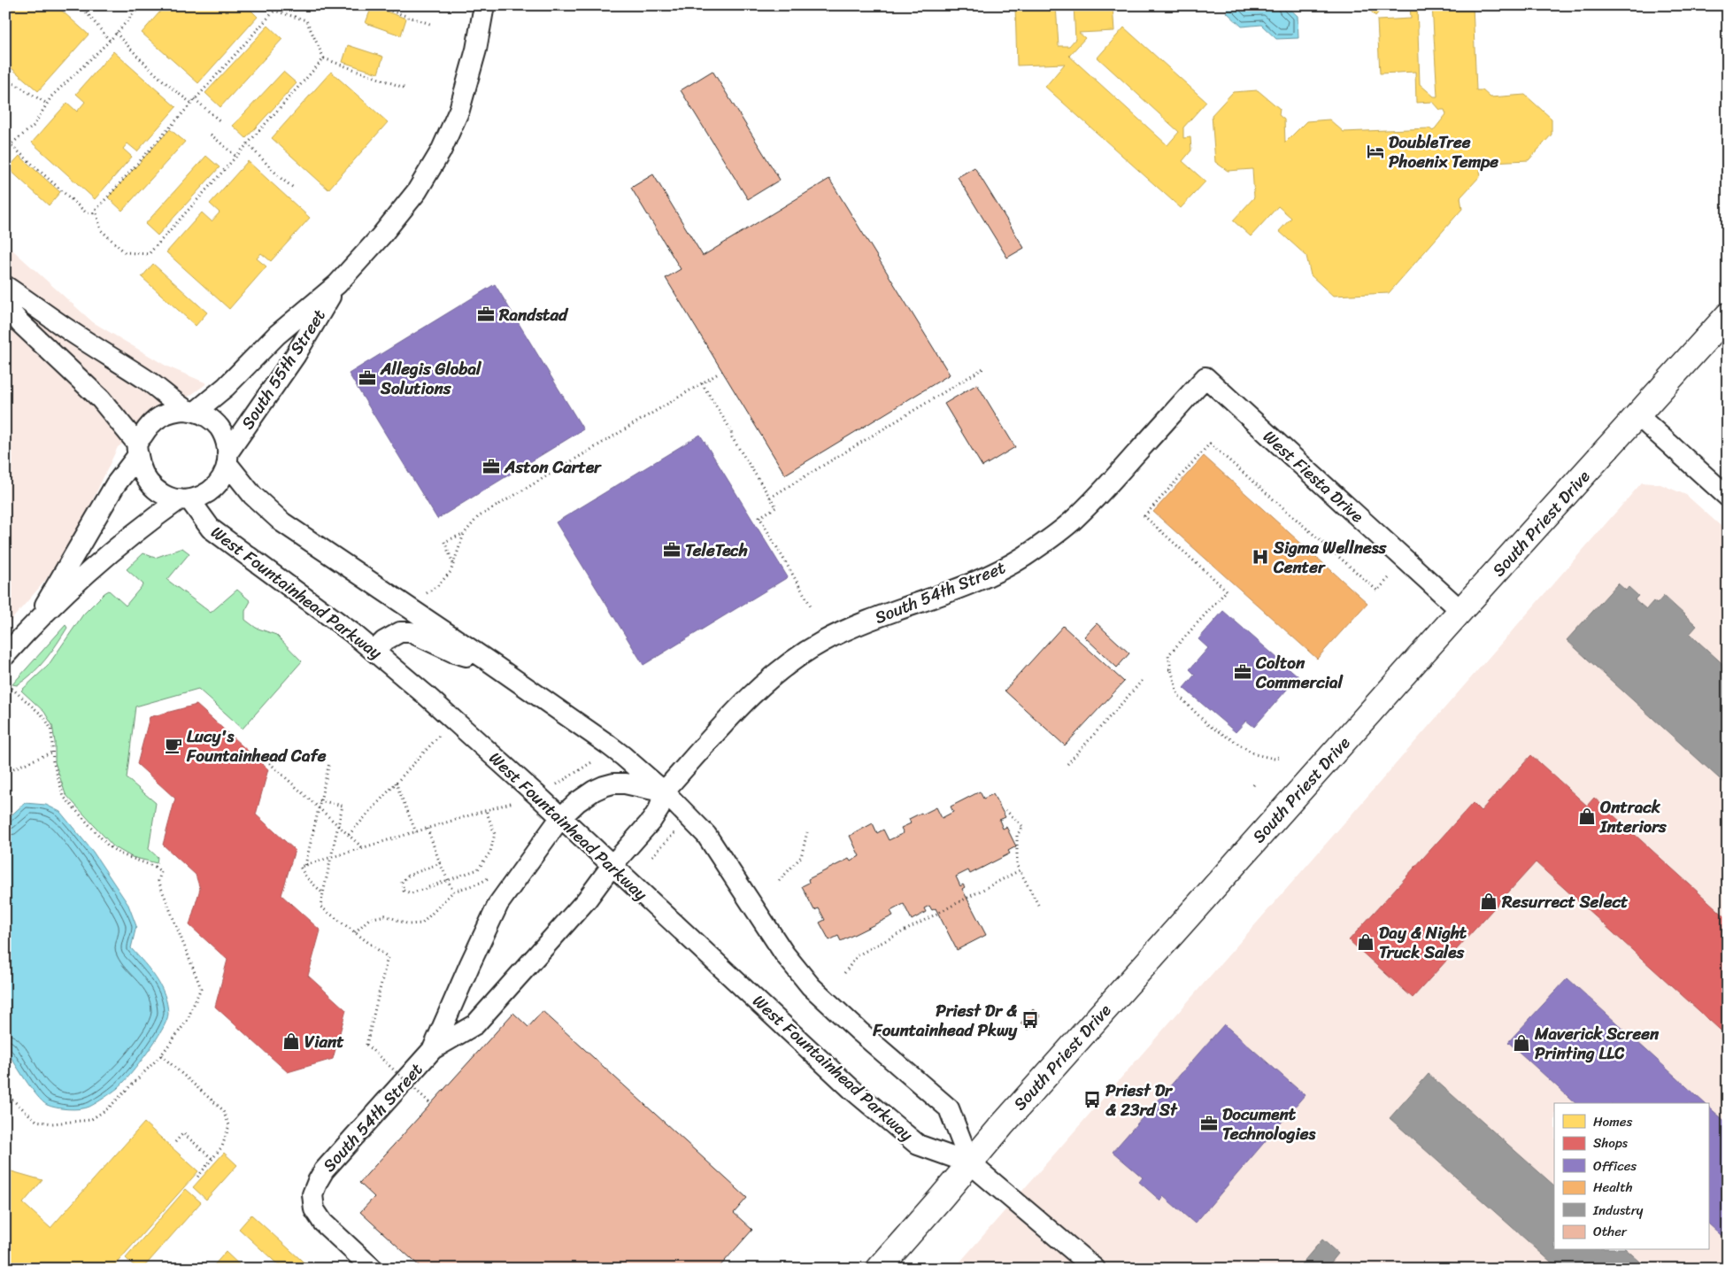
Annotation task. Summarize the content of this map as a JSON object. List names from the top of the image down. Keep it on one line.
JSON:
{"streets":{"main road":["South Priest Drive"],"street":["South 55th Street","West Fiesta Drive","West Fountainhead Parkway","South 54th Street"]},"crossings":[["South 55th Street","West Fountainhead Parkway"],["West Fiesta Drive","South Priest Drive"],["West Fiesta Drive","South 54th Street"],["South Priest Drive","West Fountainhead Parkway"],["West Fountainhead Parkway","South 54th Street"]],"places":{"hotel":["DoubleTree Phoenix Tempe"],"office":["Randstad","Allegis Global Solutions","Aston Carter","TeleTech","Colton Commercial","Document Technologies"],"hospital":["Sigma Wellness Center"],"cafe":["Lucy's Fountainhead Cafe"],"shop":["Ontrack Interiors","Resurrect Select","Day & Night Truck Sales","Viant","Maverick Screen Printing LLC"],"bus stop":["Priest Dr & Fountainhead Pkwy","Priest Dr & 23rd St"]},"legend":["Homes","Shops","Offices","Health","Industry","Other"]}
